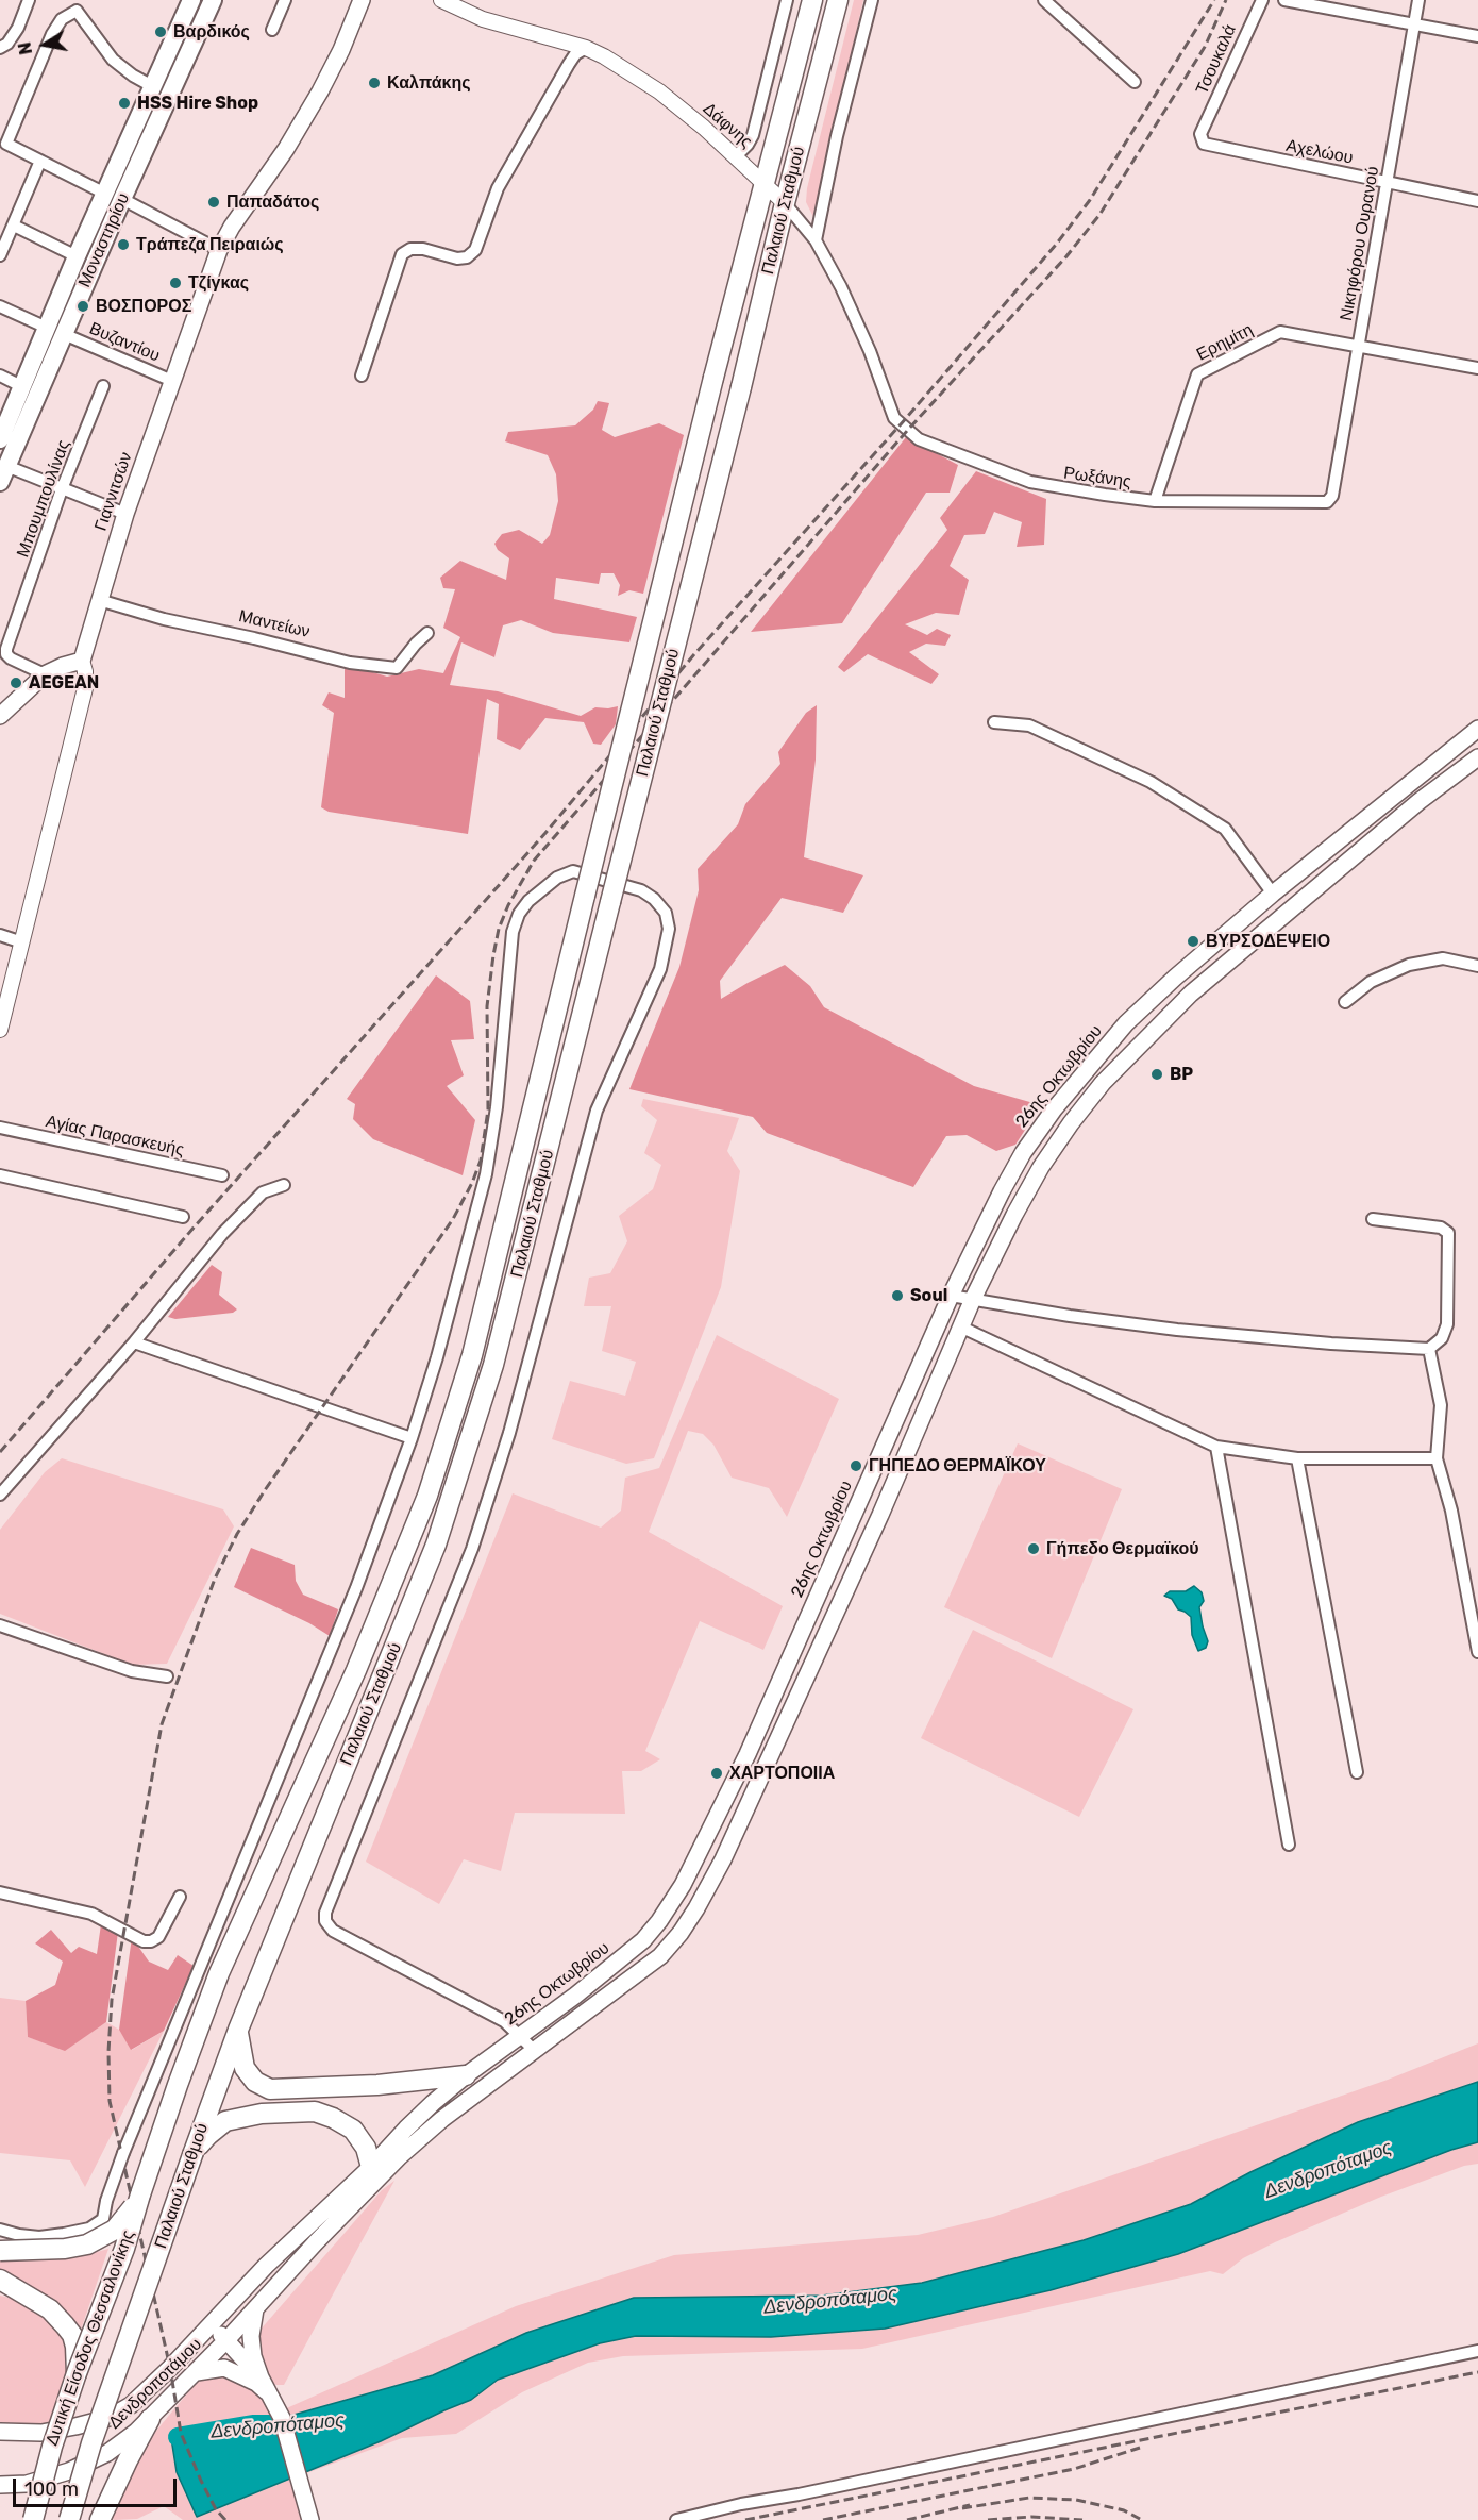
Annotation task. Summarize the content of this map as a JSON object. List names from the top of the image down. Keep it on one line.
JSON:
{"streets":{"highway":["Παλαιού Σταθμού","Δυτική Είσοδος Θεσσαλονίκης"],"main road":["Μοναστηρίου","Γιαννιτσών","26ης Οκτωβρίου","Δενδροποτάμου"],"street":["Τσουκαλά","Δάφνης","Αχελώου","Νικηφόρου Ουρανού","Βυζαντίου","Ερημίτη","Ρωξάνης","Μπουμπουλίνας","Μαντείων","Αγίας Παρασκευής"]},"crossings":[["Τσουκαλά","Αχελώου"],["Δάφνης","Παλαιού Σταθμού"],["Δάφνης","Ρωξάνης"],["Αχελώου","Νικηφόρου Ουρανού"],["Παλαιού Σταθμού","Δυτική Είσοδος Θεσσαλονίκης"],["Μοναστηρίου","Βυζαντίου"],["Νικηφόρου Ουρανού","Ερημίτη"],["Νικηφόρου Ουρανού","Ρωξάνης"],["Βυζαντίου","Γιαννιτσών"],["Ερημίτη","Ρωξάνης"],["Γιαννιτσών","Μαντείων"],["26ης Οκτωβρίου","Δενδροποτάμου"]],"water":["Δενδροπόταμος"],"places":["Βαρδικός","Καλπάκης","HSS Hire Shop","Παπαδάτος","Τράπεζα Πειραιώς","Τζίγκας","ΒΟΣΠΟΡΟΣ","AEGEAN","ΒΥΡΣΟΔΕΨΕΙΟ","BP","Soul","ΓΗΠΕΔΟ ΘΕΡΜΑΪΚΟΥ","Γήπεδο Θερμαϊκού","ΧΑΡΤΟΠΟΙΙΑ"],"scale_bar":"100 m","north":"left"}
